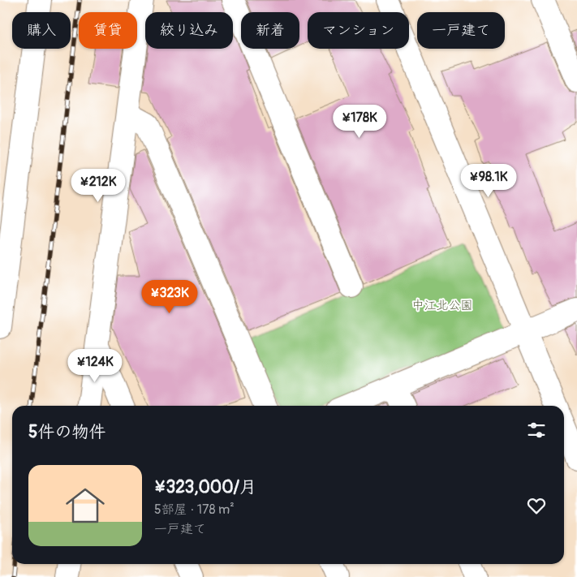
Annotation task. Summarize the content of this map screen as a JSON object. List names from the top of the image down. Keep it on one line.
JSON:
{"parks":["中江北公園"],"page":{"chip":["購入","賃貸","絞り込み","新着","マンション","一戸建て"],"price":["¥178K","¥98.1K","¥212K","¥323K","¥124K"],"heading":"5件の物件","list":[{"name":"¥323,000/月","note":"5部屋 · 178 m² · 一戸建て"}]}}
